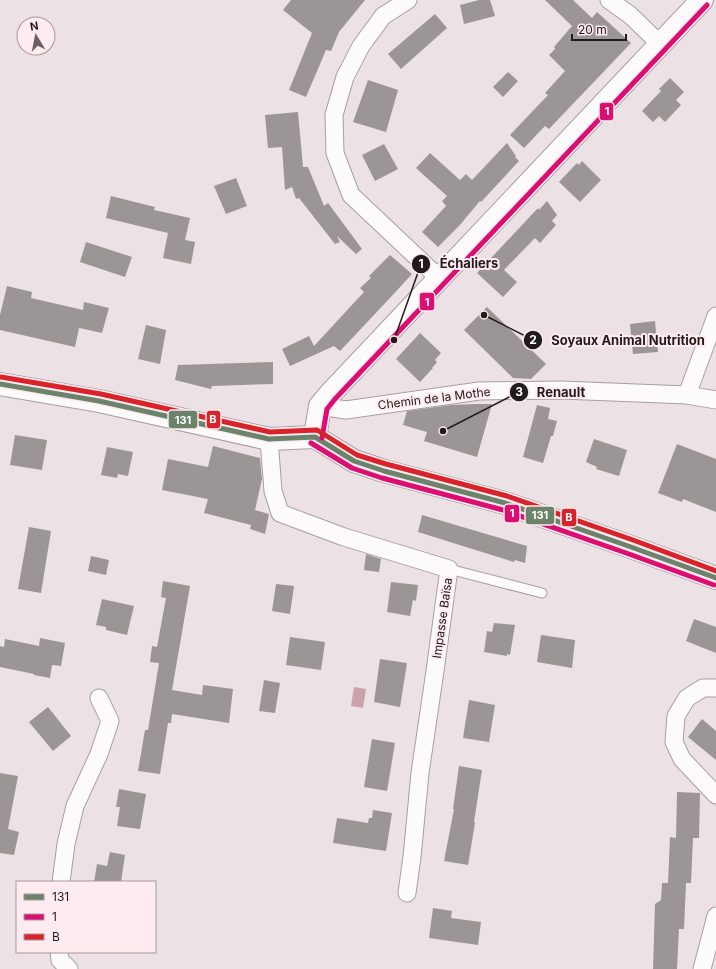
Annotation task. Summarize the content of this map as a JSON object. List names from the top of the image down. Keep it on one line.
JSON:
{"streets":{"street":["Chemin de la Mothe","Impasse Baïsa"]},"places":["Soyaux Animal Nutrition","Échaliers","Renault"],"lines":["transit line 1","transit line B","transit line 131"],"legend":["131","1","B"],"scale_bar":"20 m","north":"top"}
